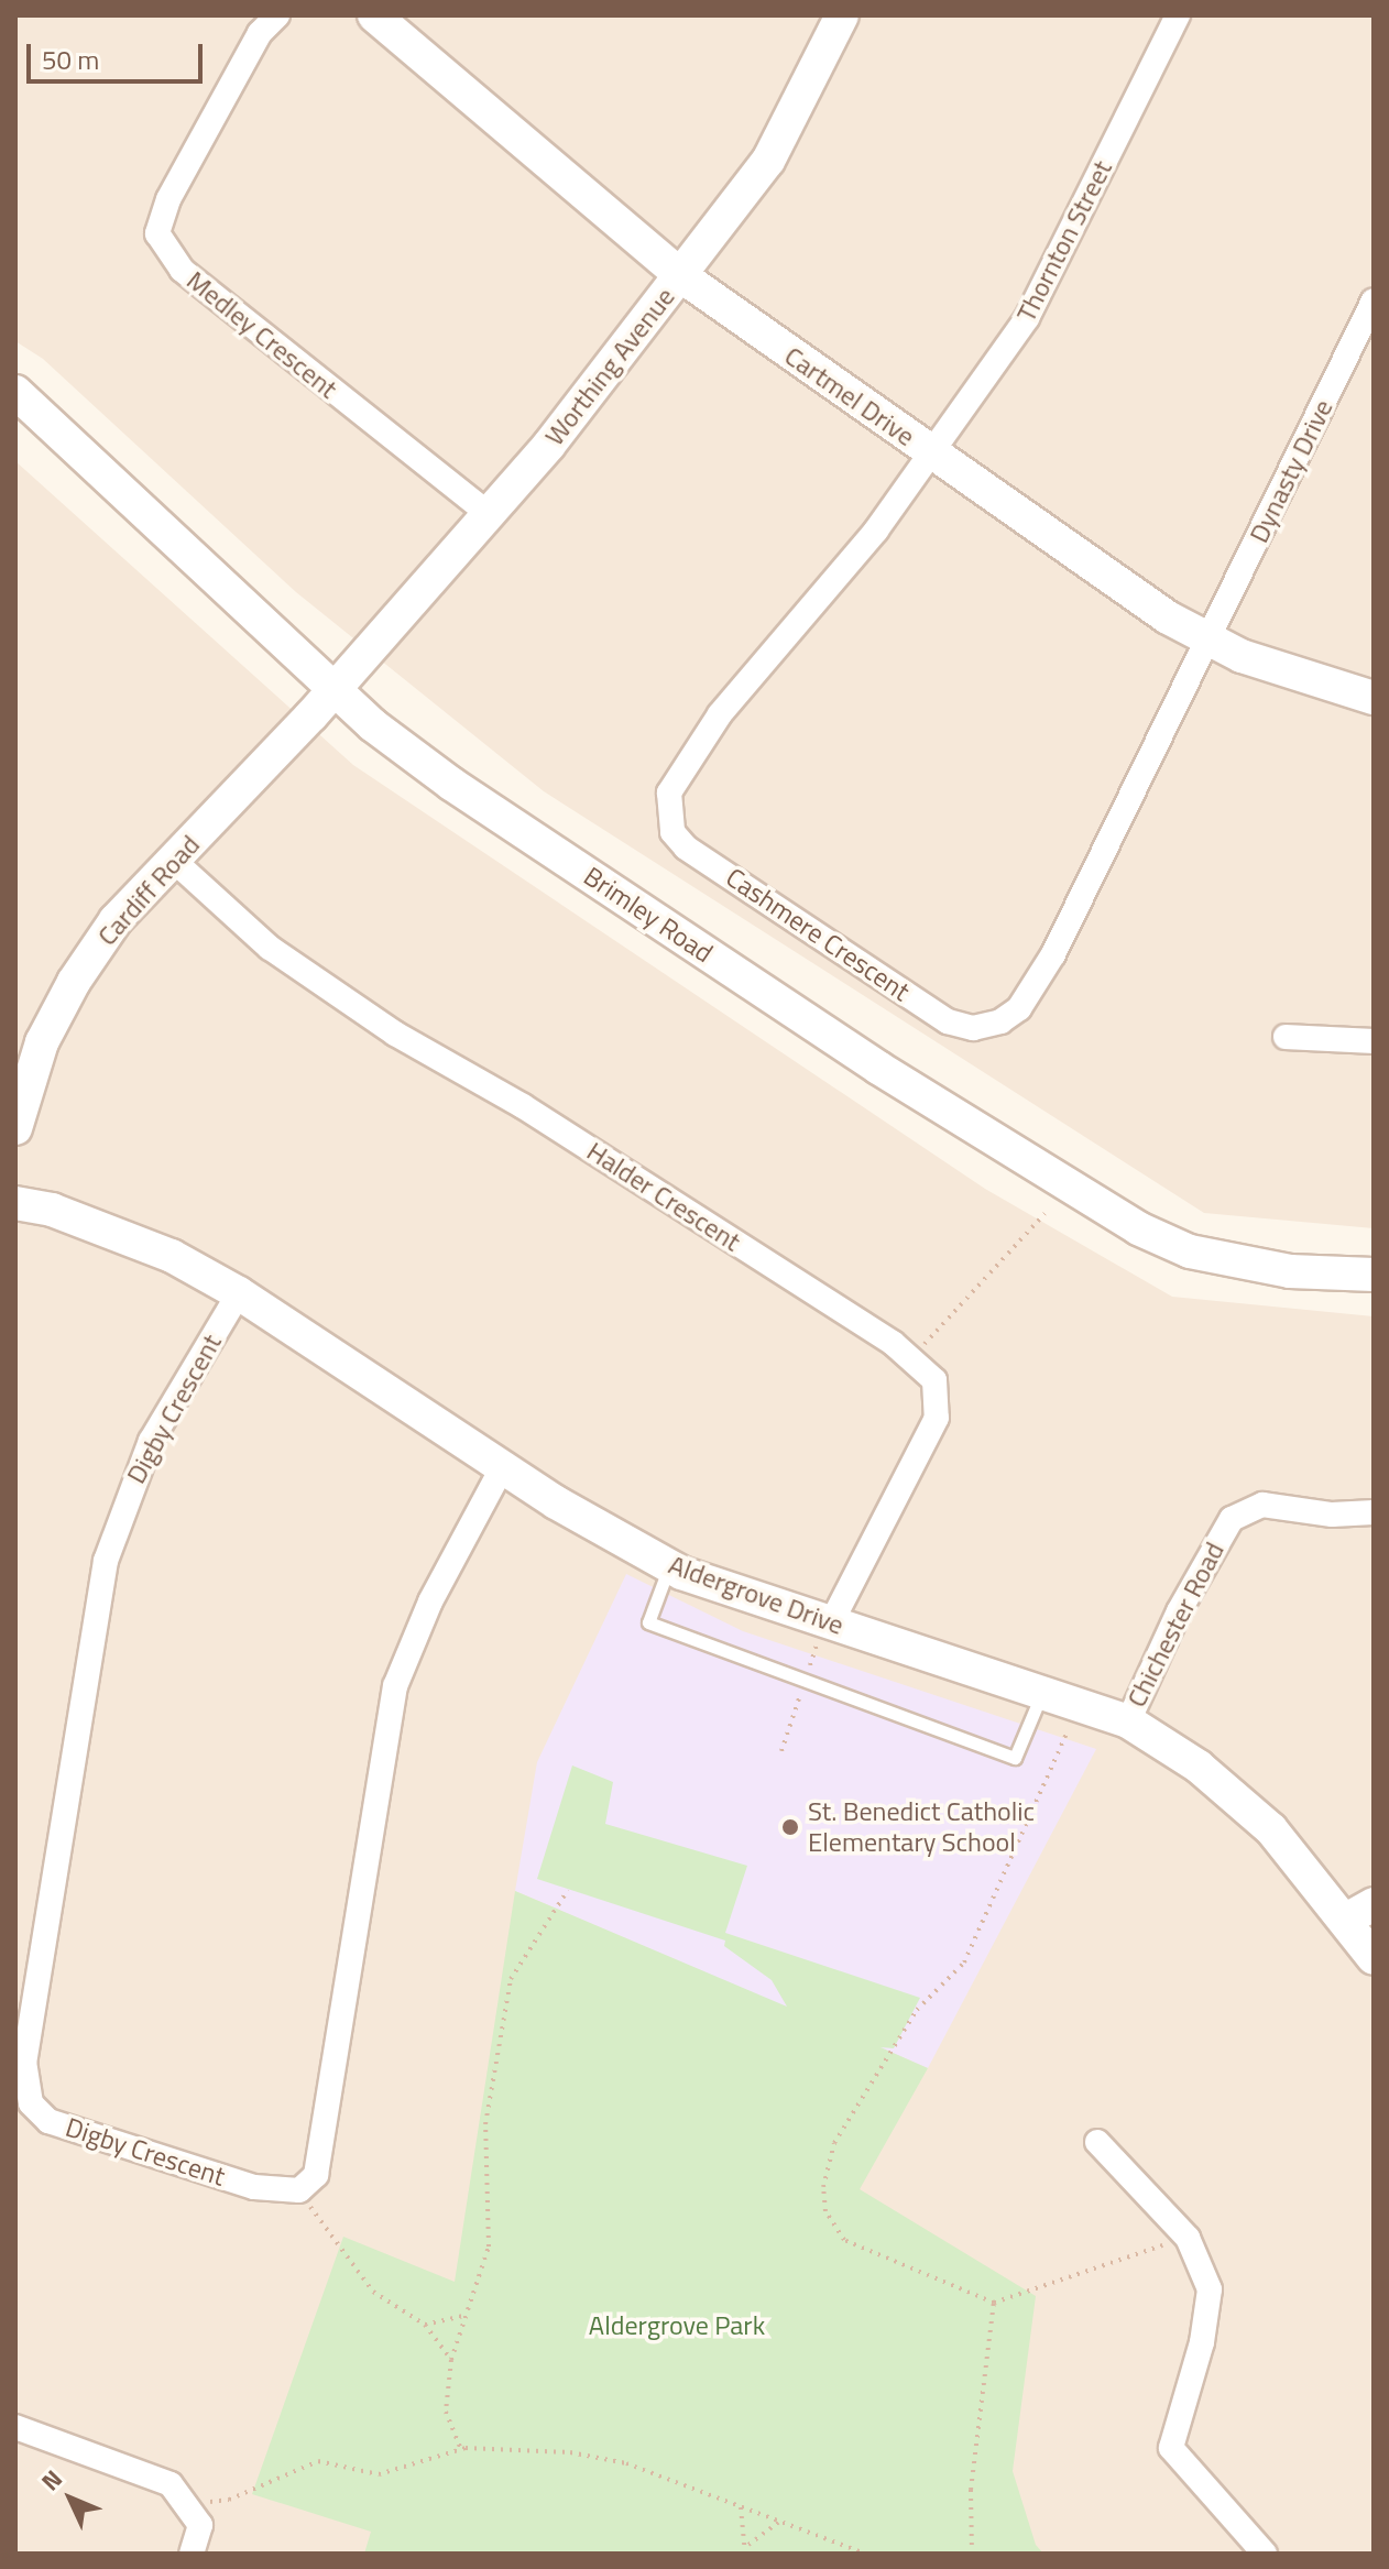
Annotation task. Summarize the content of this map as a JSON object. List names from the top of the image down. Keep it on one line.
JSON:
{"streets":{"street":["Thornton Street","Medley Crescent","Worthing Avenue","Cartmel Drive","Dynasty Drive","Cardiff Road","Brimley Road","Cashmere Crescent","Halder Crescent","Digby Crescent","Aldergrove Drive","Chichester Road"]},"crossings":[["Thornton Street","Cartmel Drive"],["Thornton Street","Cashmere Crescent"],["Medley Crescent","Worthing Avenue"],["Worthing Avenue","Cartmel Drive"],["Worthing Avenue","Cardiff Road"],["Worthing Avenue","Brimley Road"],["Cartmel Drive","Dynasty Drive"],["Cartmel Drive","Cashmere Crescent"],["Dynasty Drive","Cashmere Crescent"],["Cardiff Road","Brimley Road"],["Cardiff Road","Halder Crescent"],["Halder Crescent","Aldergrove Drive"],["Digby Crescent","Aldergrove Drive"],["Aldergrove Drive","Chichester Road"]],"parks":["Aldergrove Park"],"places":["St. Benedict Catholic Elementary School"],"scale_bar":"50 m","north":"top left"}
